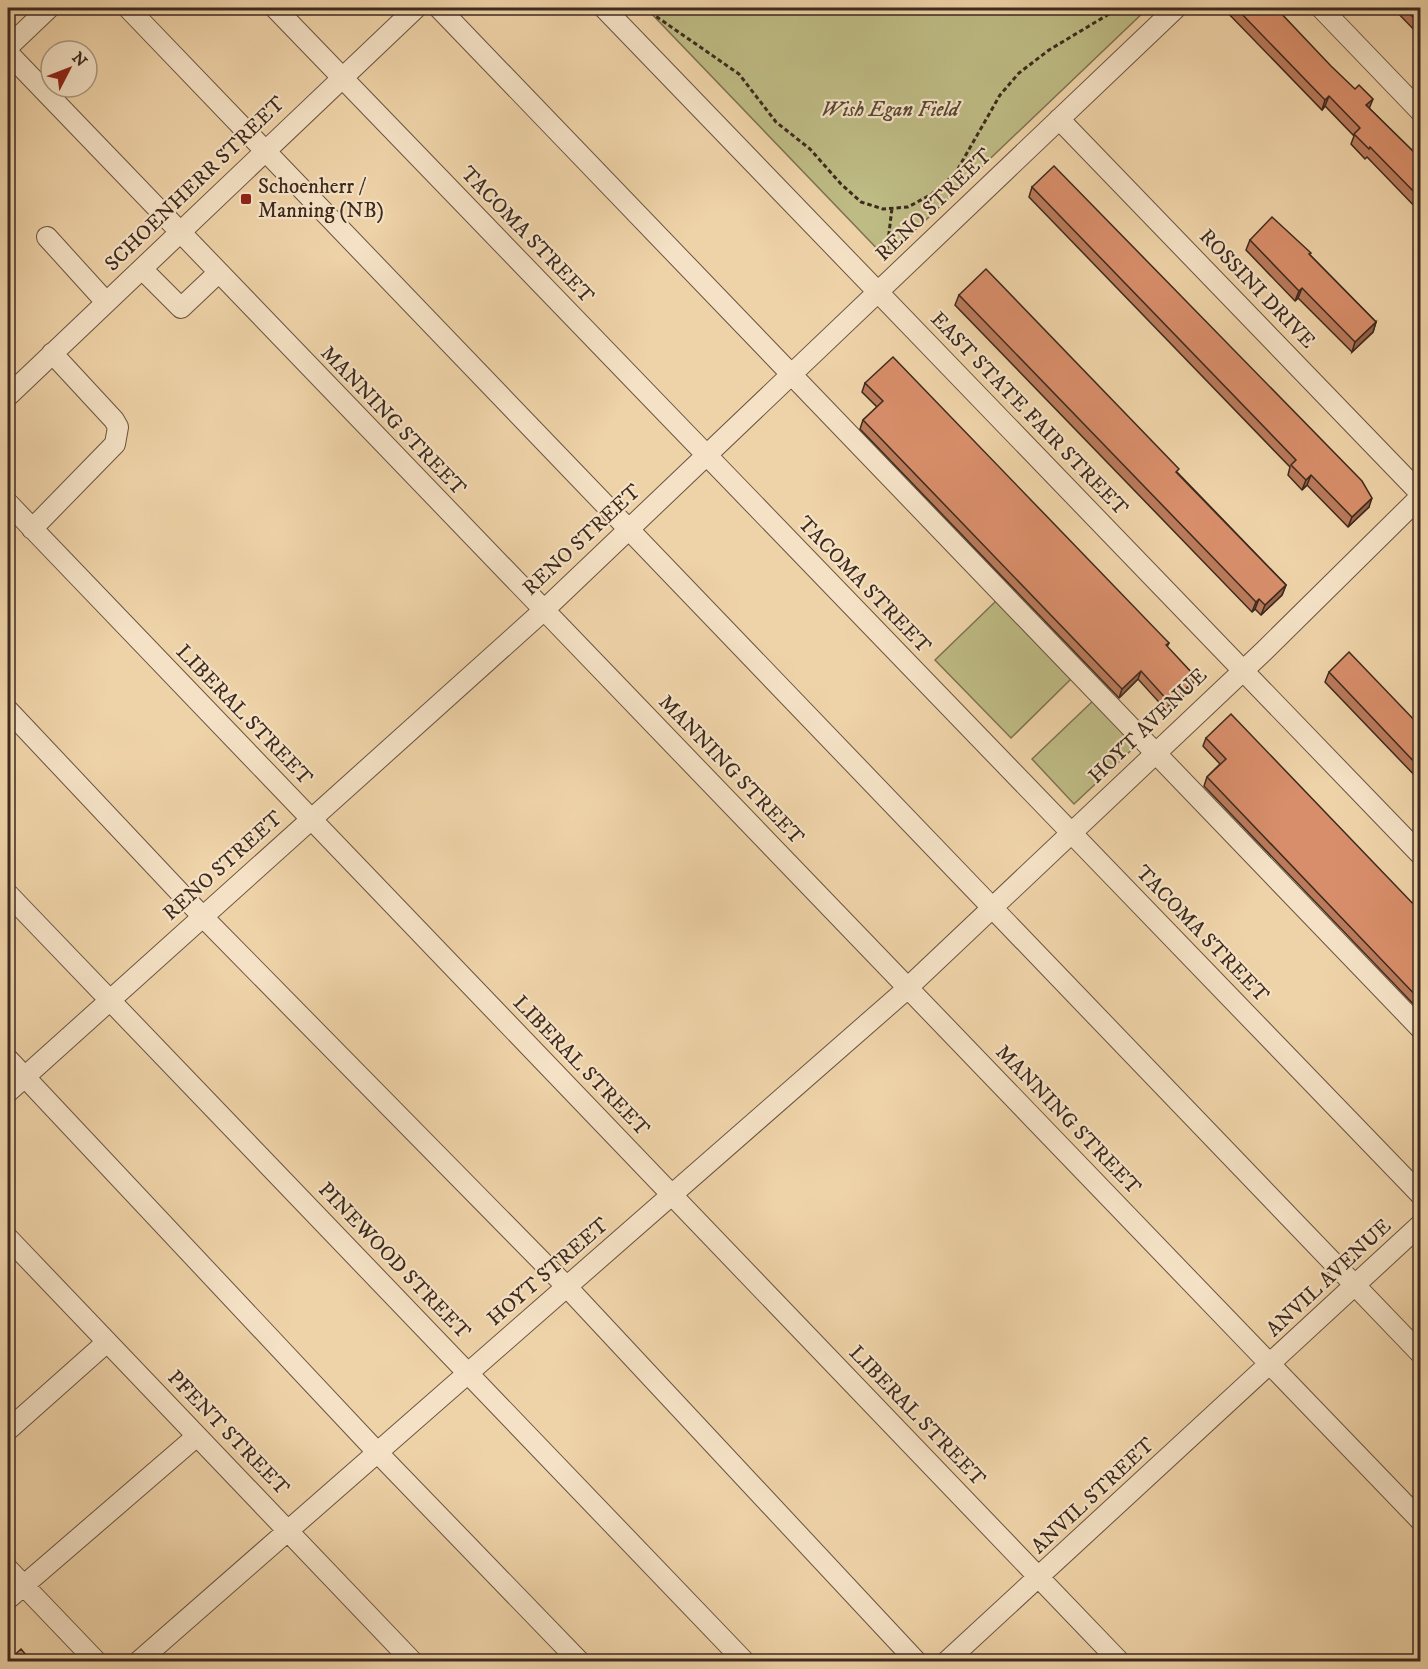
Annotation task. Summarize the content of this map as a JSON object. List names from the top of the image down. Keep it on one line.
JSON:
{"streets":{"street":["SCHOENHERR STREET","RENO STREET","TACOMA STREET","ROSSINI DRIVE","EAST STATE FAIR STREET","MANNING STREET","LIBERAL STREET","HOYT AVENUE","PINEWOOD STREET","HOYT STREET","ANVIL AVENUE","PFENT STREET","ANVIL STREET"]},"crossings":[["SCHOENHERR STREET","TACOMA STREET"],["SCHOENHERR STREET","MANNING STREET"],["RENO STREET","TACOMA STREET"],["RENO STREET","ROSSINI DRIVE"],["RENO STREET","EAST STATE FAIR STREET"],["RENO STREET","MANNING STREET"],["RENO STREET","LIBERAL STREET"],["RENO STREET","PINEWOOD STREET"],["TACOMA STREET","HOYT AVENUE"],["ROSSINI DRIVE","HOYT AVENUE"],["EAST STATE FAIR STREET","HOYT AVENUE"],["MANNING STREET","HOYT AVENUE"],["MANNING STREET","HOYT STREET"],["MANNING STREET","ANVIL AVENUE"],["MANNING STREET","ANVIL STREET"],["LIBERAL STREET","HOYT STREET"],["LIBERAL STREET","ANVIL STREET"],["HOYT AVENUE","HOYT STREET"],["PINEWOOD STREET","HOYT STREET"],["HOYT STREET","PFENT STREET"],["ANVIL AVENUE","ANVIL STREET"]],"parks":["Wish Egan Field"],"places":{"transit":["Schoenherr / Manning (NB)"]},"north":"top right"}
